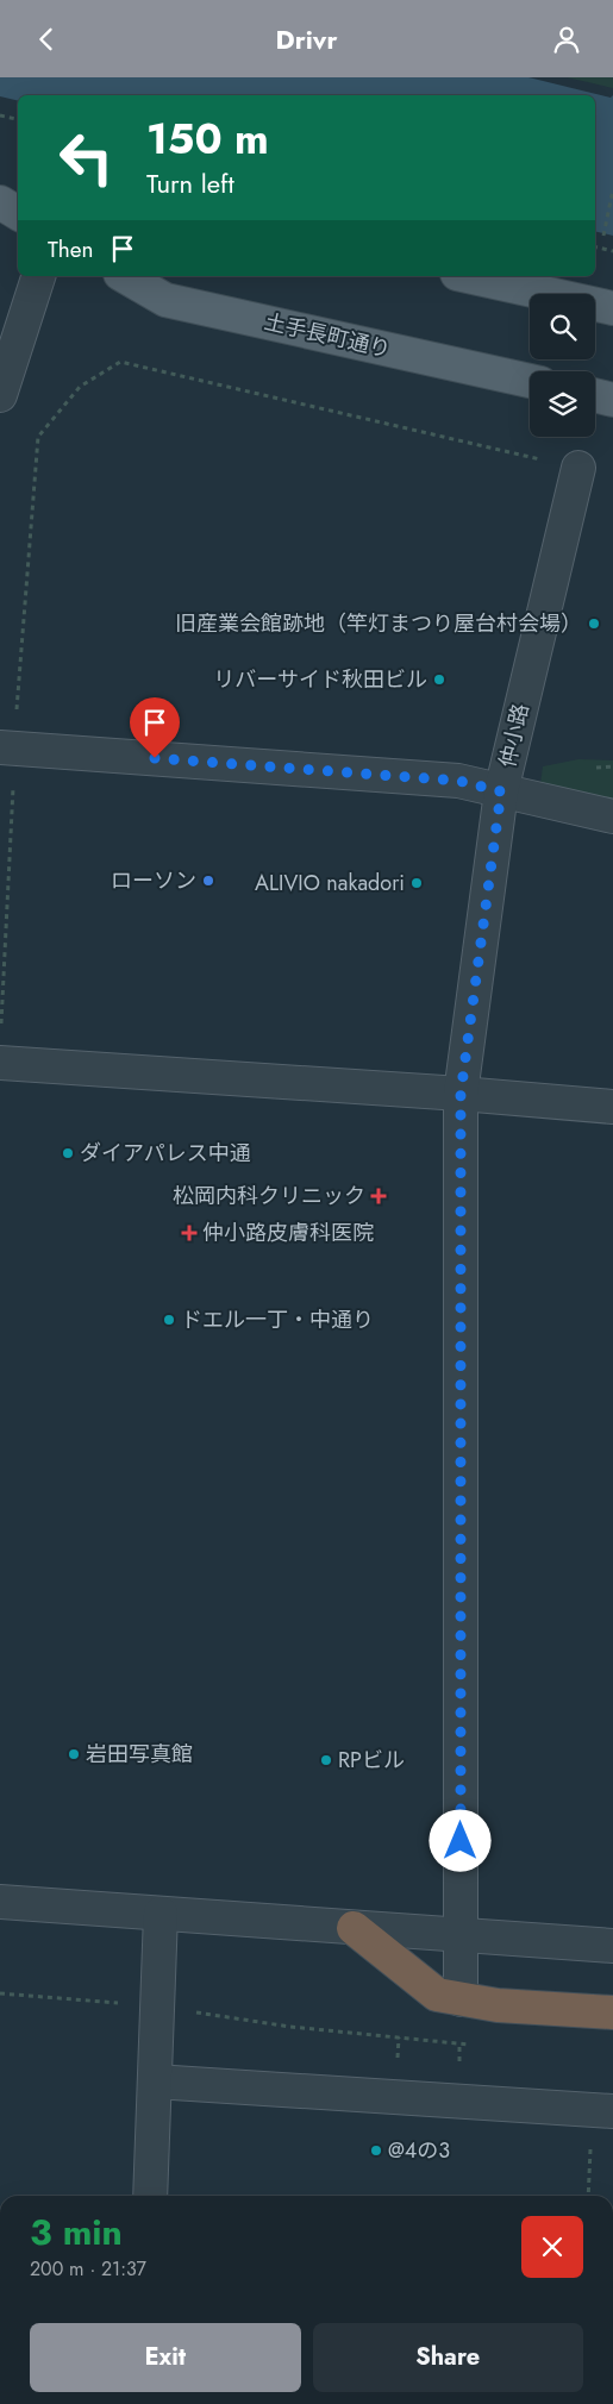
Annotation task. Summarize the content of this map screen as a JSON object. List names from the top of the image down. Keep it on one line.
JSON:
{"streets":{"main road":["土手長町通り"],"street":["仲小路"]},"places":{"other":["旧産業会館跡地（竿灯まつり屋台村会場）","リバーサイド秋田ビル","ローソン","ALIVIO nakadori","ダイアパレス中通","ドエル一丁・中通り","岩田写真館","RPビル","@4の3"],"health":["松岡内科クリニック","仲小路皮膚科医院"]},"page":{"header":"Drivr","turn":["150 m","Turn left"],"then":"Then","heading":["3 min","200 m · 21:37"],"buttons":["Exit","Share"]}}
